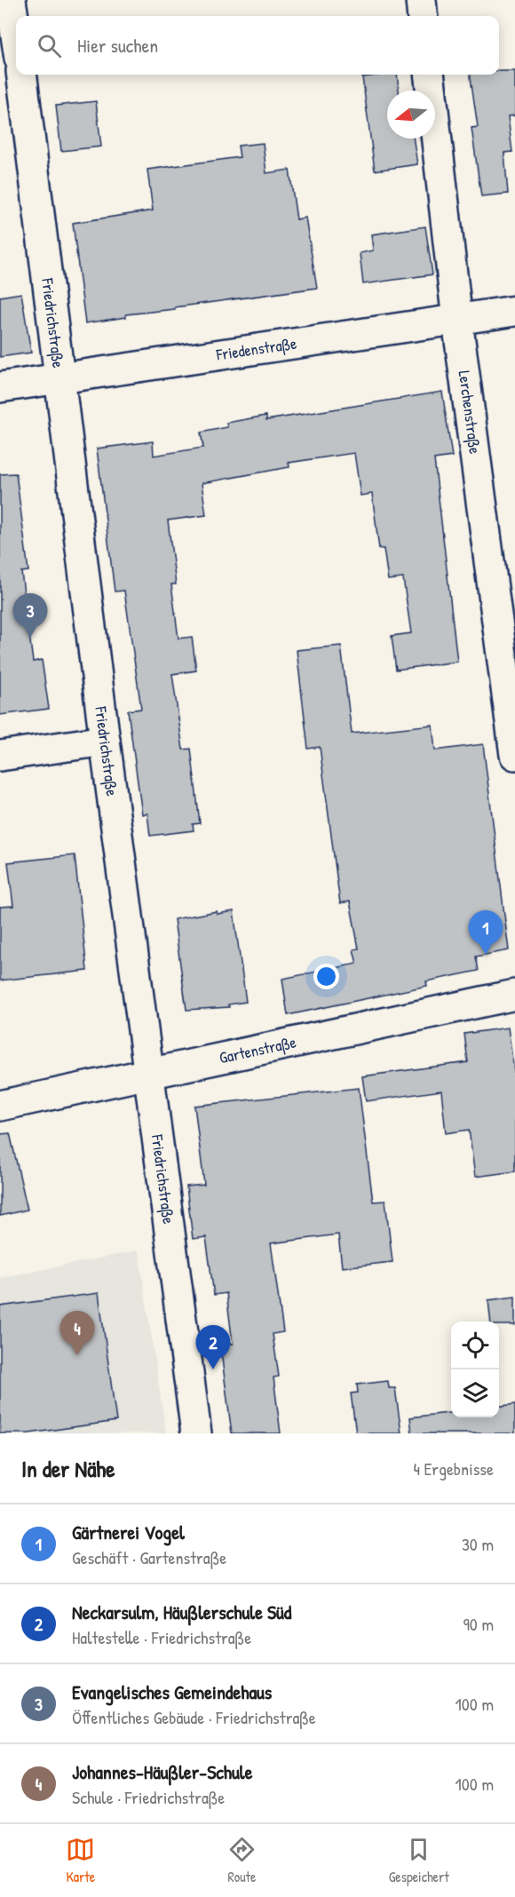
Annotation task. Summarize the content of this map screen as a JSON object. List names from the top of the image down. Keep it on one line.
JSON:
{"streets":{"street":["Friedrichstraße","Friedenstraße","Lerchenstraße","Gartenstraße"]},"crossings":[["Friedrichstraße","Friedenstraße"],["Friedrichstraße","Gartenstraße"],["Friedenstraße","Lerchenstraße"]],"north":"left","page":{"search":"Hier suchen","pins":["3","1","4","2"],"heading":["In der Nähe","4 Ergebnisse"],"list":[{"mark":"1","name":"Gärtnerei Vogel","note":"Geschäft · Gartenstraße","value":"30 m"},{"mark":"2","name":"Neckarsulm, Häußlerschule Süd","note":"Haltestelle · Friedrichstraße","value":"90 m"},{"mark":"3","name":"Evangelisches Gemeindehaus","note":"Öffentliches Gebäude · Friedrichstraße","value":"100 m"},{"mark":"4","name":"Johannes-Häußler-Schule","note":"Schule · Friedrichstraße","value":"100 m"}],"nav":["Karte","Route","Gespeichert"]}}
